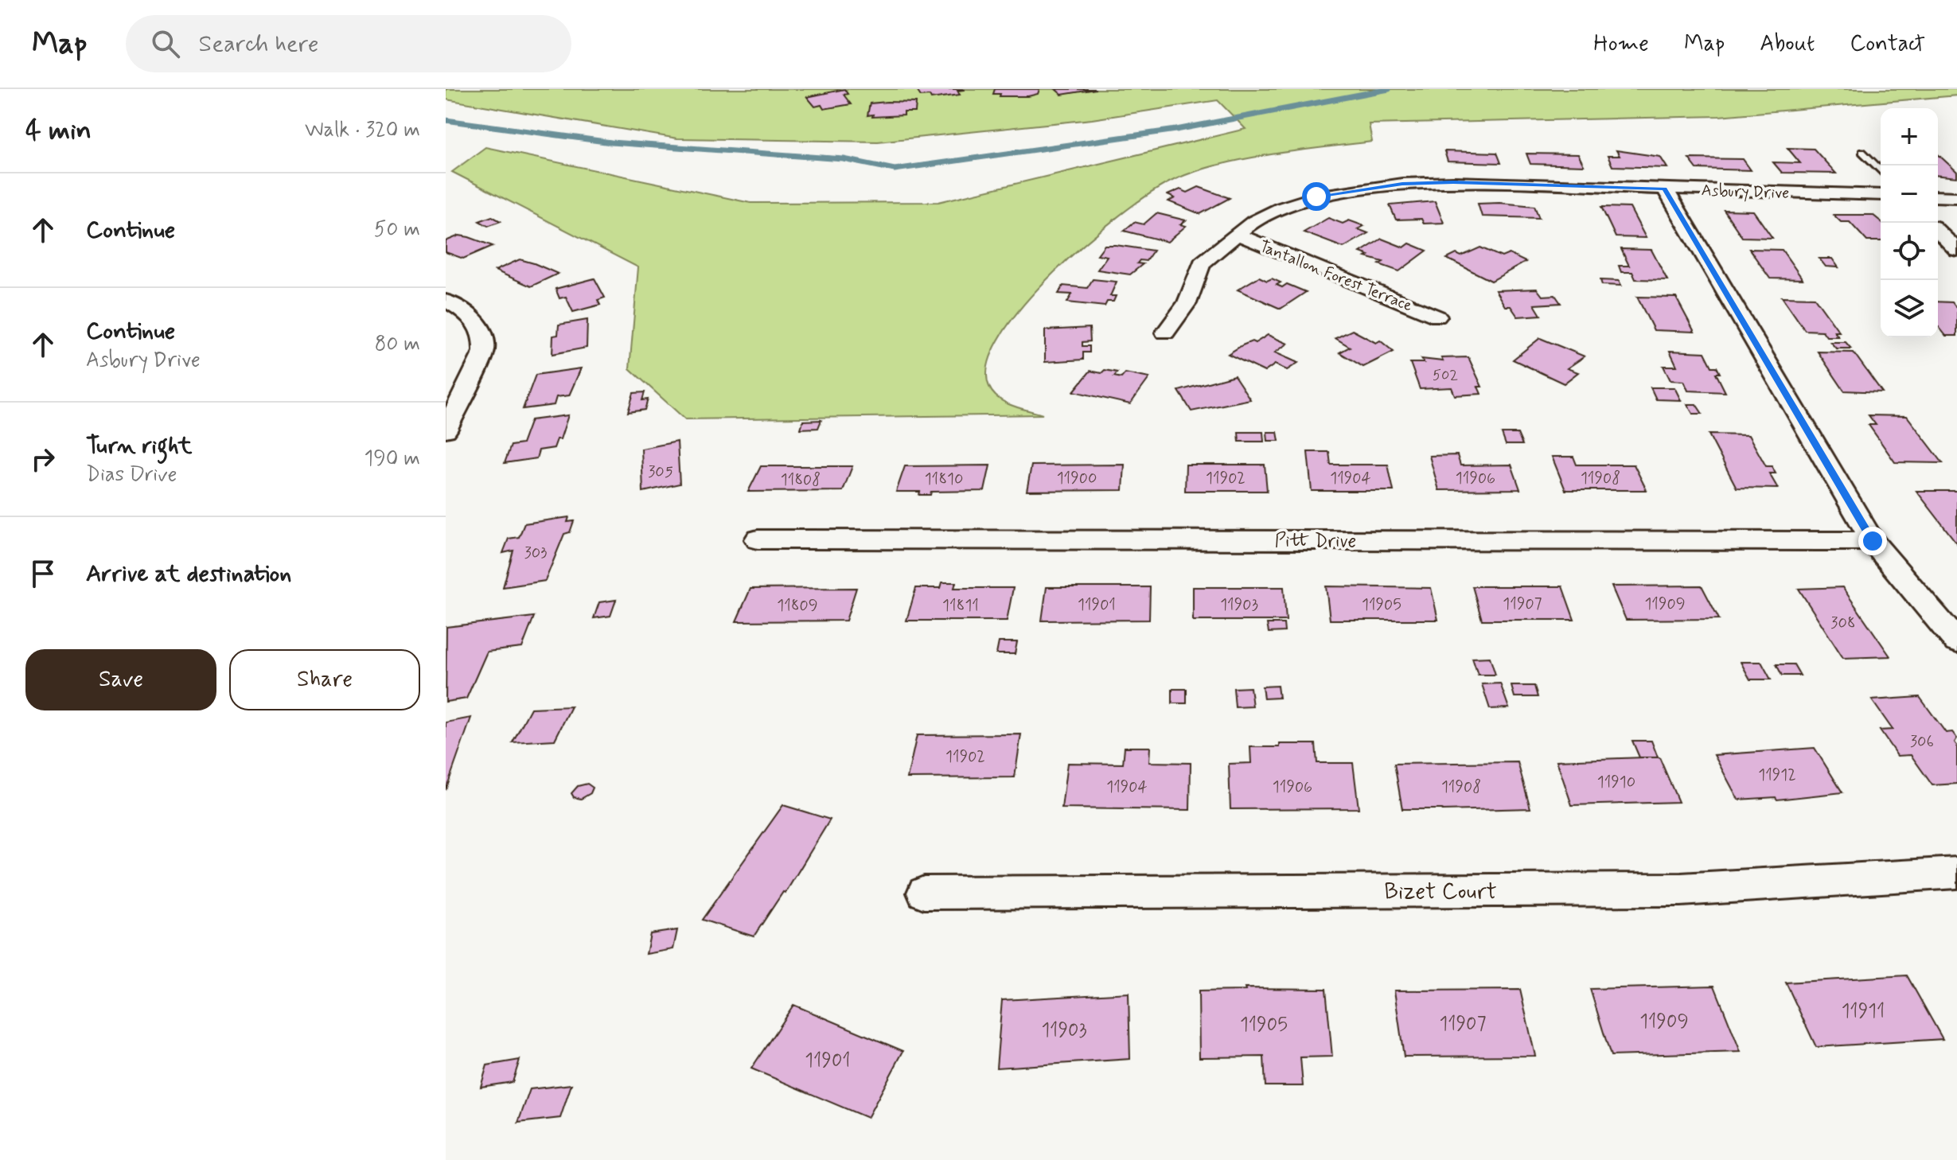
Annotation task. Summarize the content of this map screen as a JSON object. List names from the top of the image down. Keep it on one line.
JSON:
{"streets":{"street":["Asbury Drive","Tantallon Forest Terrace","Pitt Drive","Bizet Court"]},"crossings":[["Asbury Drive","Tantallon Forest Terrace"]],"house_numbers":["502","305","11900","11902","11904","11906","11908","11810","11808","303","11907","11909","11901","11903","11905","11809","11811","308","306","11902","11912","11910","11904","11906","11908","11911","11909","11907","11905","11903","11901"],"page":{"header":"Map","search":"Search here","nav":["Home","Map","About","Contact"],"heading":["4 min","Walk · 320 m"],"map_buttons":["+","−"],"list":[["Continue","50 m"],["Continue","Asbury Drive","80 m"],["Turn right","Dias Drive","190 m"],"Arrive at destination"],"buttons":["Save","Share"]}}
